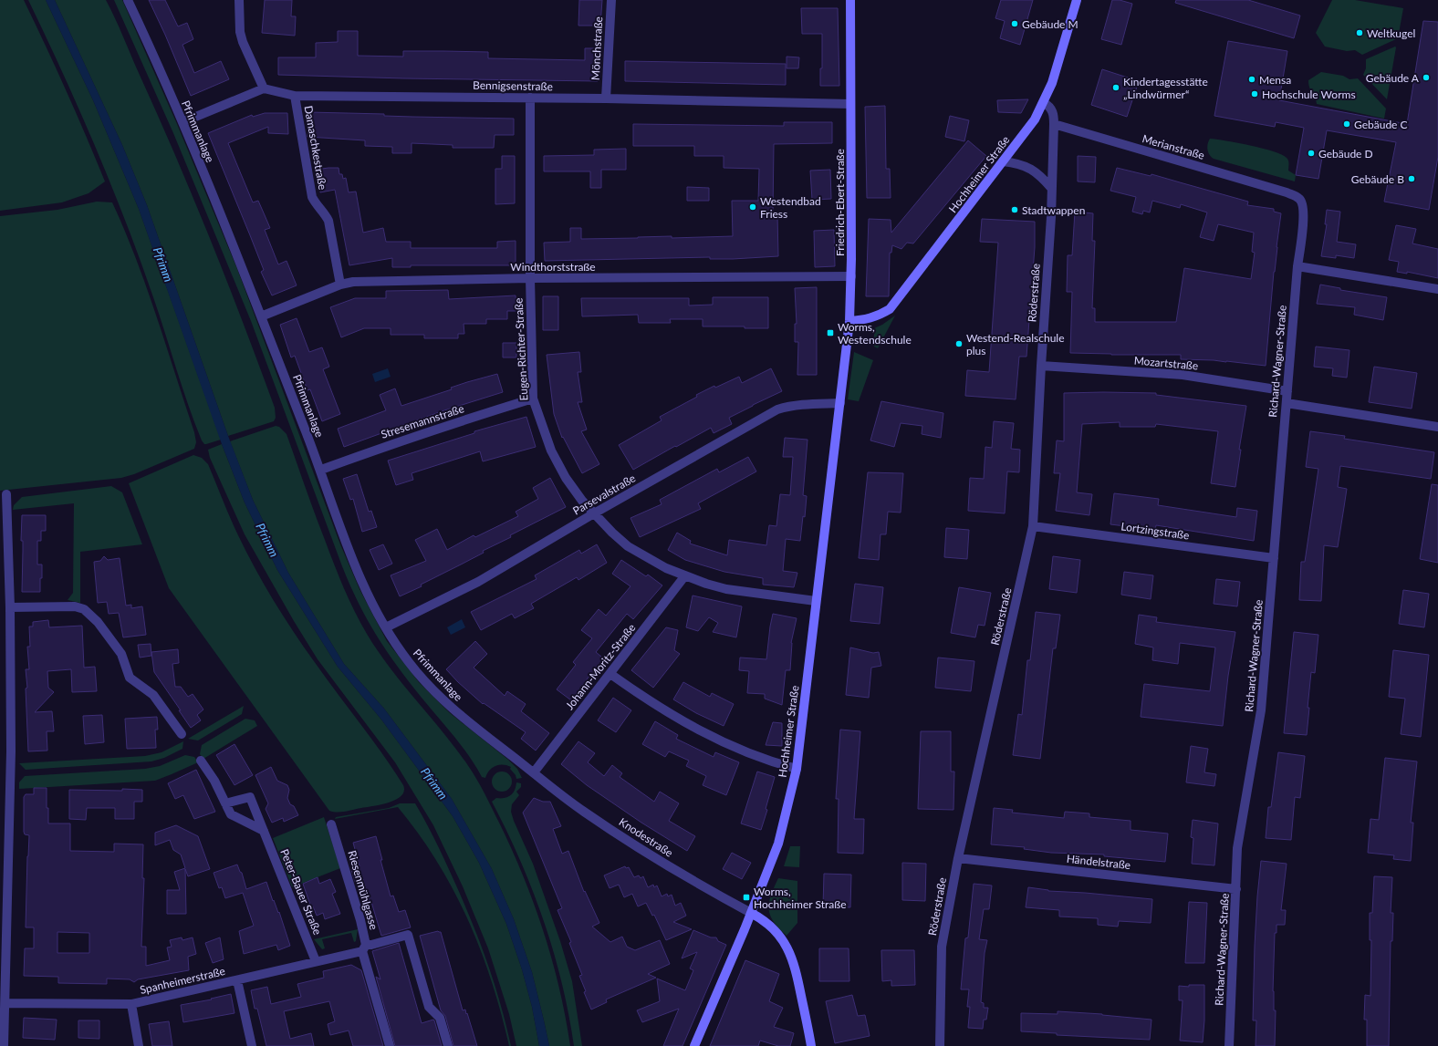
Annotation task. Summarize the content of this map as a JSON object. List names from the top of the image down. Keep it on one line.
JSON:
{"streets":{"street":["Mönchstraße","Bennigsenstraße","Pfrimmanlage","Merianstraße","Damaschkestraße","Hochheimer Straße","Friedrich-Ebert-Straße","Windthorststraße","Röderstraße","Eugen-Richter-Straße","Richard-Wagner-Straße","Mozartstraße","Stresemannstraße","Parsevalstraße","Lortzingstraße","Johann-Moritz-Straße","Knodestraße","Händelstraße","Riesenmühlgasse","Peter-Bauer Straße","Spanheimerstraße"]},"crossings":[["Mönchstraße","Bennigsenstraße"],["Bennigsenstraße","Damaschkestraße"],["Bennigsenstraße","Friedrich-Ebert-Straße"],["Bennigsenstraße","Eugen-Richter-Straße"],["Pfrimmanlage","Windthorststraße"],["Pfrimmanlage","Stresemannstraße"],["Pfrimmanlage","Parsevalstraße"],["Pfrimmanlage","Johann-Moritz-Straße"],["Pfrimmanlage","Knodestraße"],["Merianstraße","Röderstraße"],["Merianstraße","Richard-Wagner-Straße"],["Damaschkestraße","Windthorststraße"],["Hochheimer Straße","Friedrich-Ebert-Straße"],["Hochheimer Straße","Röderstraße"],["Hochheimer Straße","Eugen-Richter-Straße"],["Hochheimer Straße","Parsevalstraße"],["Hochheimer Straße","Knodestraße"],["Friedrich-Ebert-Straße","Windthorststraße"],["Friedrich-Ebert-Straße","Parsevalstraße"],["Windthorststraße","Eugen-Richter-Straße"],["Röderstraße","Mozartstraße"],["Röderstraße","Lortzingstraße"],["Röderstraße","Händelstraße"],["Eugen-Richter-Straße","Stresemannstraße"],["Eugen-Richter-Straße","Parsevalstraße"],["Eugen-Richter-Straße","Johann-Moritz-Straße"],["Richard-Wagner-Straße","Mozartstraße"],["Richard-Wagner-Straße","Lortzingstraße"],["Richard-Wagner-Straße","Händelstraße"],["Johann-Moritz-Straße","Knodestraße"],["Riesenmühlgasse","Spanheimerstraße"],["Peter-Bauer Straße","Spanheimerstraße"]],"water":["Pfrimm"],"places":{"other":["Gebäude M","Weltkugel","Gebäude A","Mensa","Kindertagesstätte „Lindwürmer“","Hochschule Worms","Gebäude C","Gebäude D","Gebäude B","Westendbad Friess","Stadtwappen","Westend-Realschule plus"],"transit":["Worms, Westendschule","Worms, Hochheimer Straße"]}}
